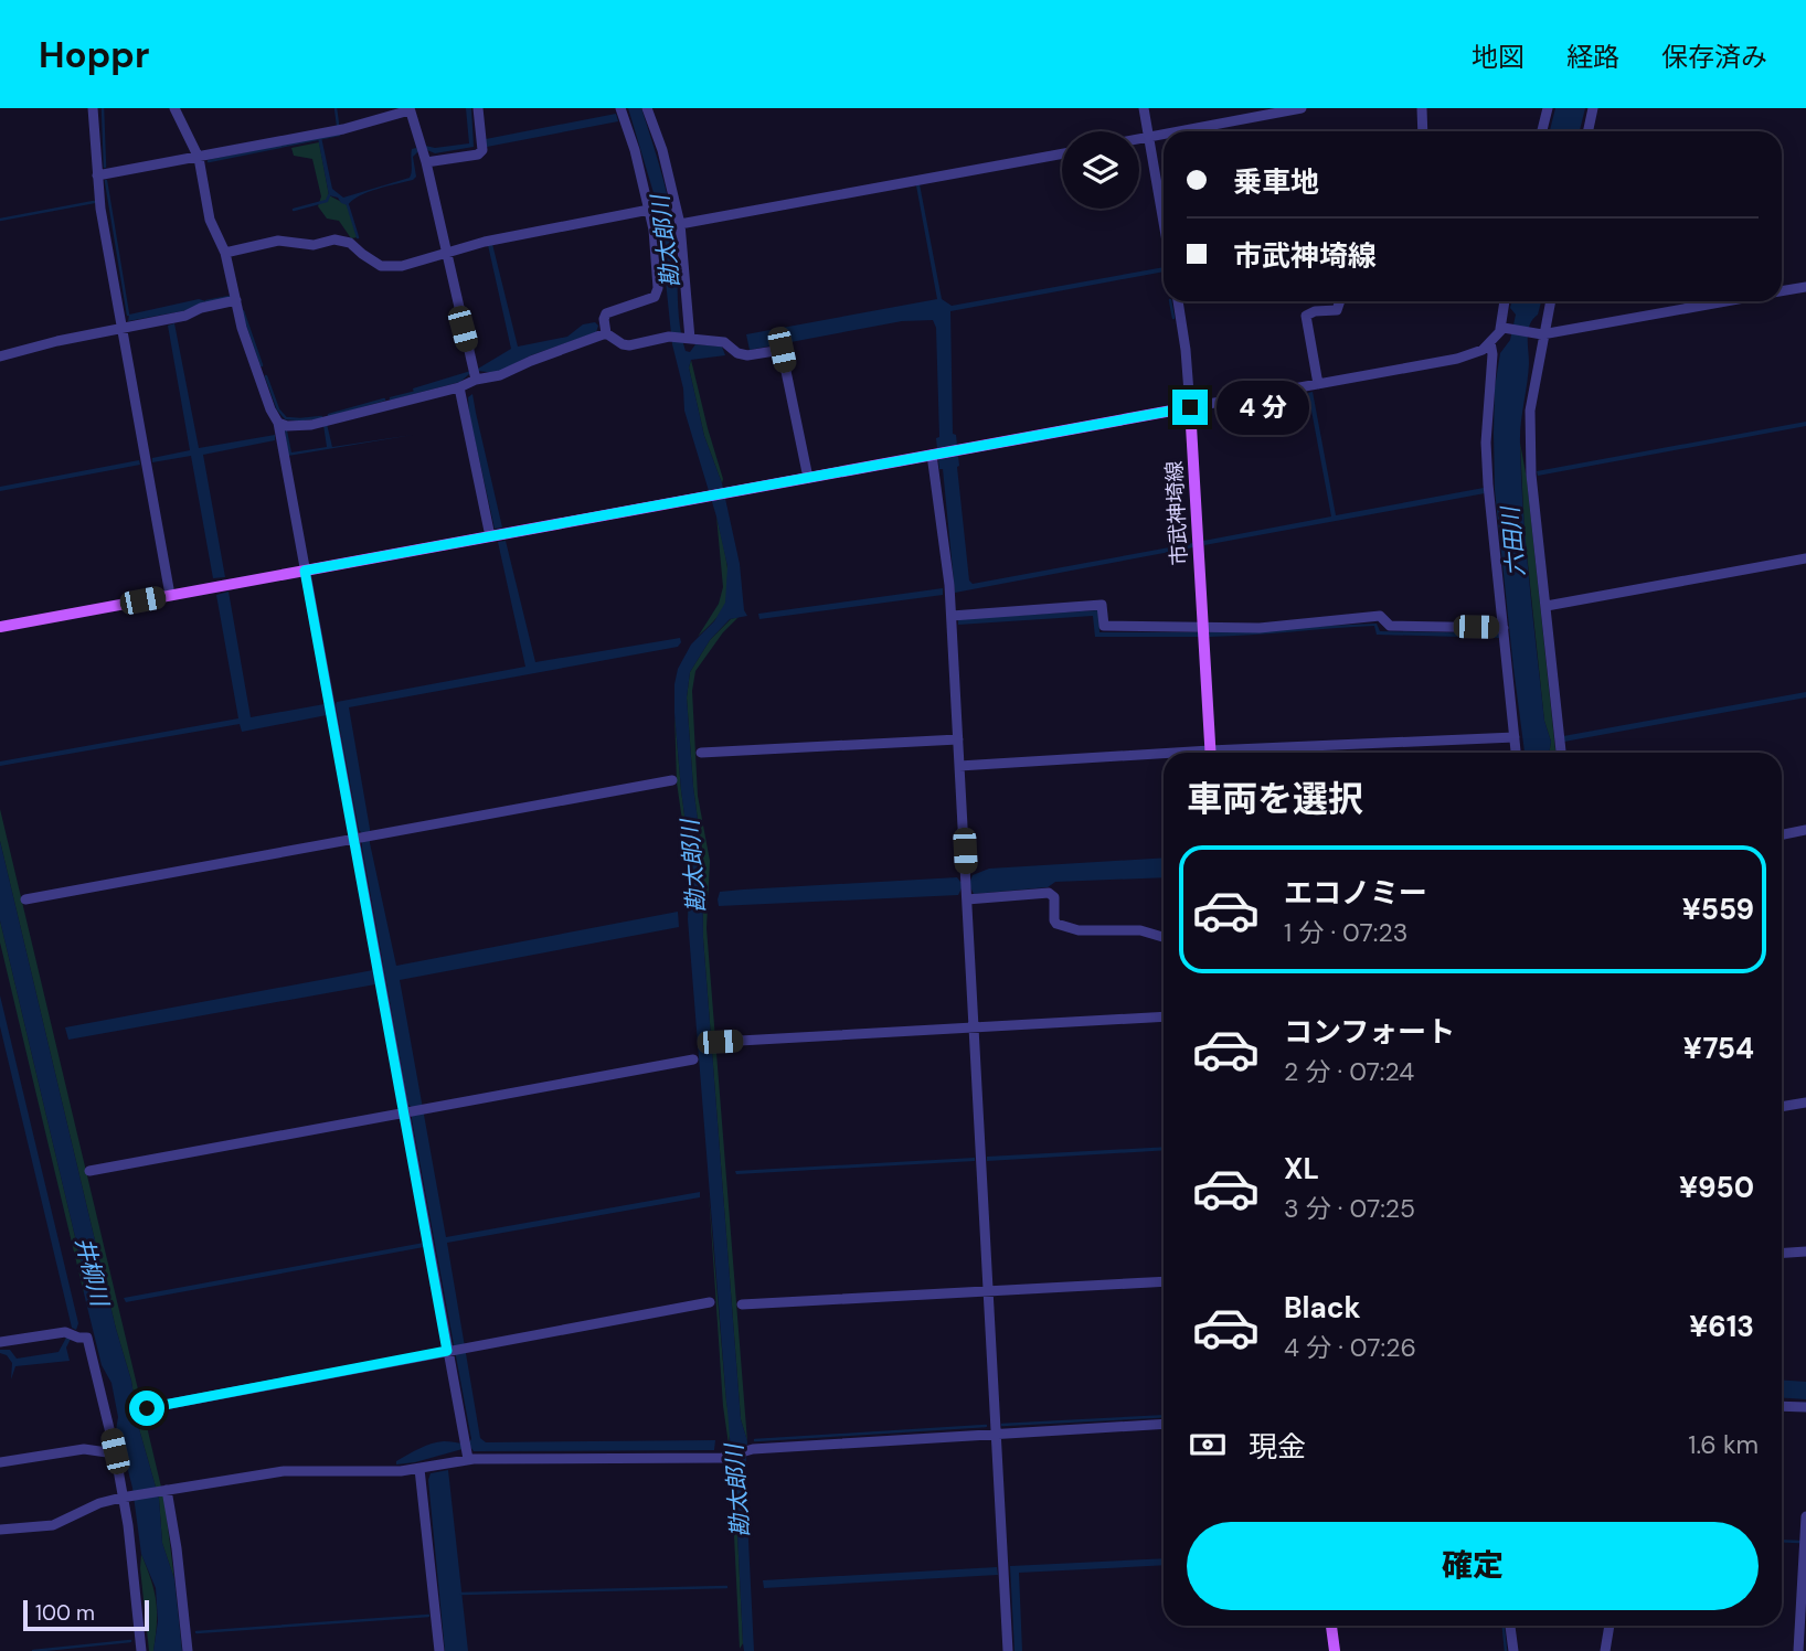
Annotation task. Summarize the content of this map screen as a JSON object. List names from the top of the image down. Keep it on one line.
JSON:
{"streets":{"main road":["市武神埼線"]},"water":["勘太郎川","六田川","井柳川"],"scale_bar":"100 m","page":{"header":"Hoppr","nav":["地図","経路","保存済み"],"banner":["乗車地","市武神埼線"],"bubble":"4 分","heading":"車両を選択","list":[{"name":"エコノミー","note":"1 分 · 07:23","value":"¥559"},{"name":"コンフォート","note":"2 分 · 07:24","value":"¥754"},{"name":"XL","note":"3 分 · 07:25","value":"¥950"},{"name":"Black","note":"4 分 · 07:26","value":"¥613"}],"pay":["現金","1.6 km"],"buttons":"確定","scale":"100 m"}}
